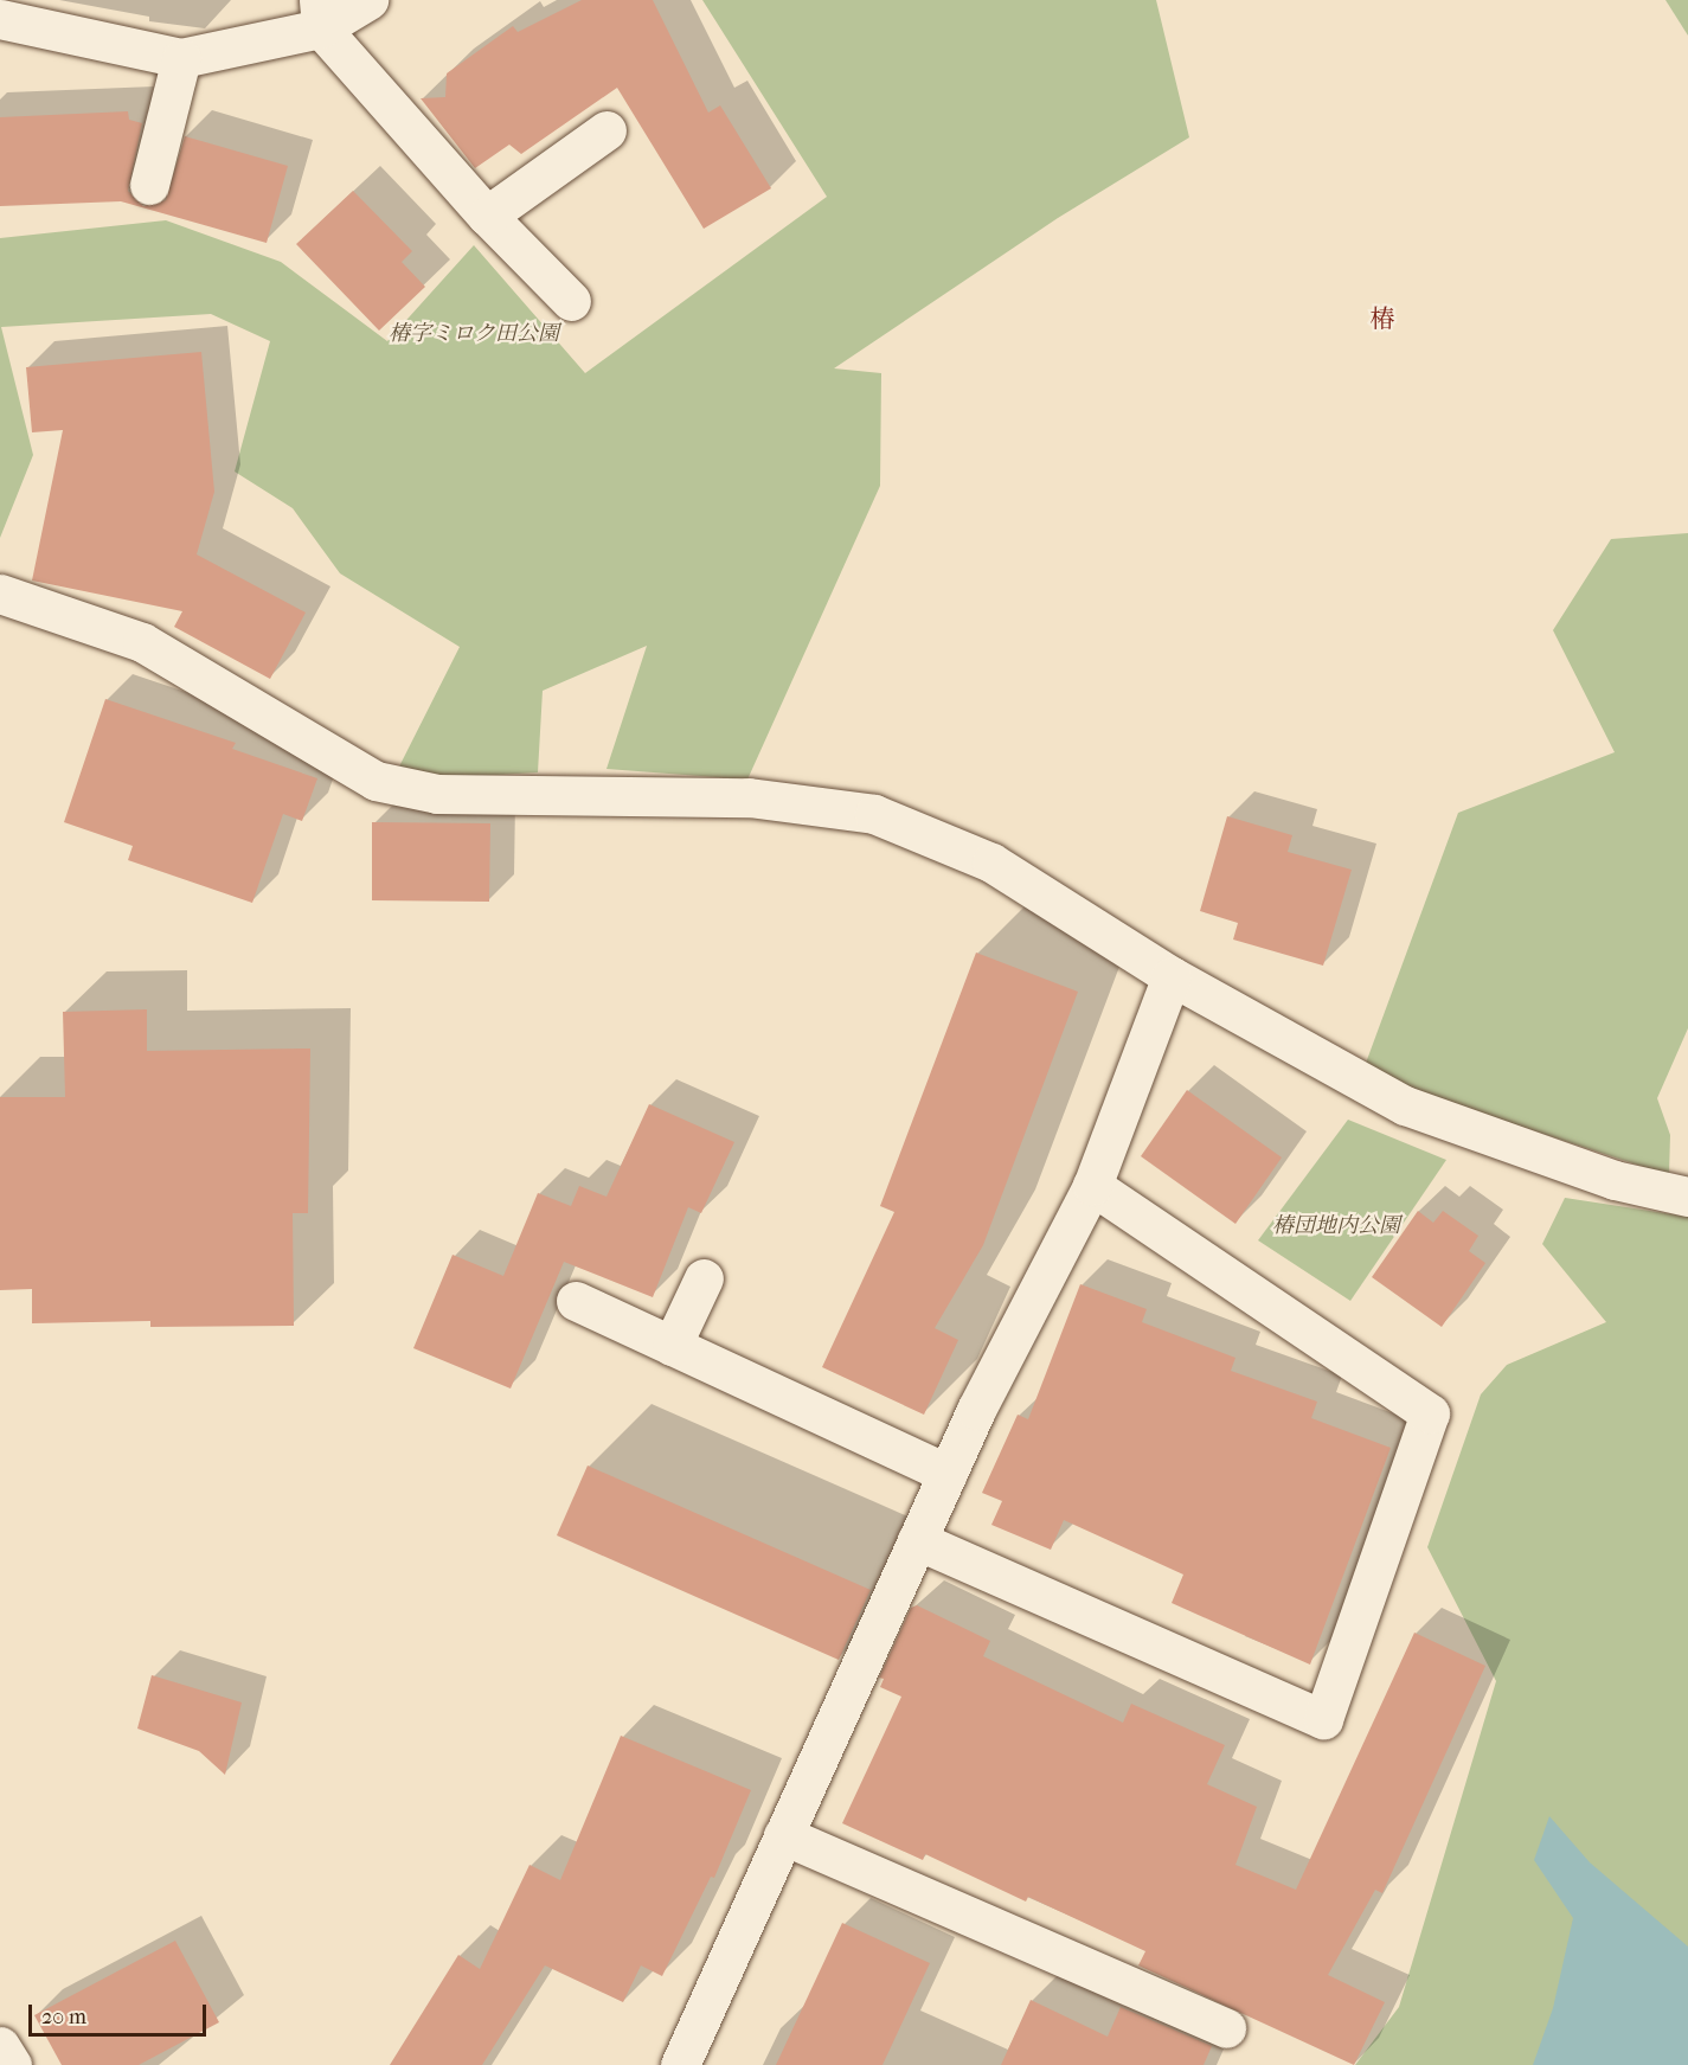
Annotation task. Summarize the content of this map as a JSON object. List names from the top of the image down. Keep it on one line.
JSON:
{"districts":["椿"],"parks":["椿字ミロク田公園","椿団地内公園"],"scale_bar":"20 m"}
